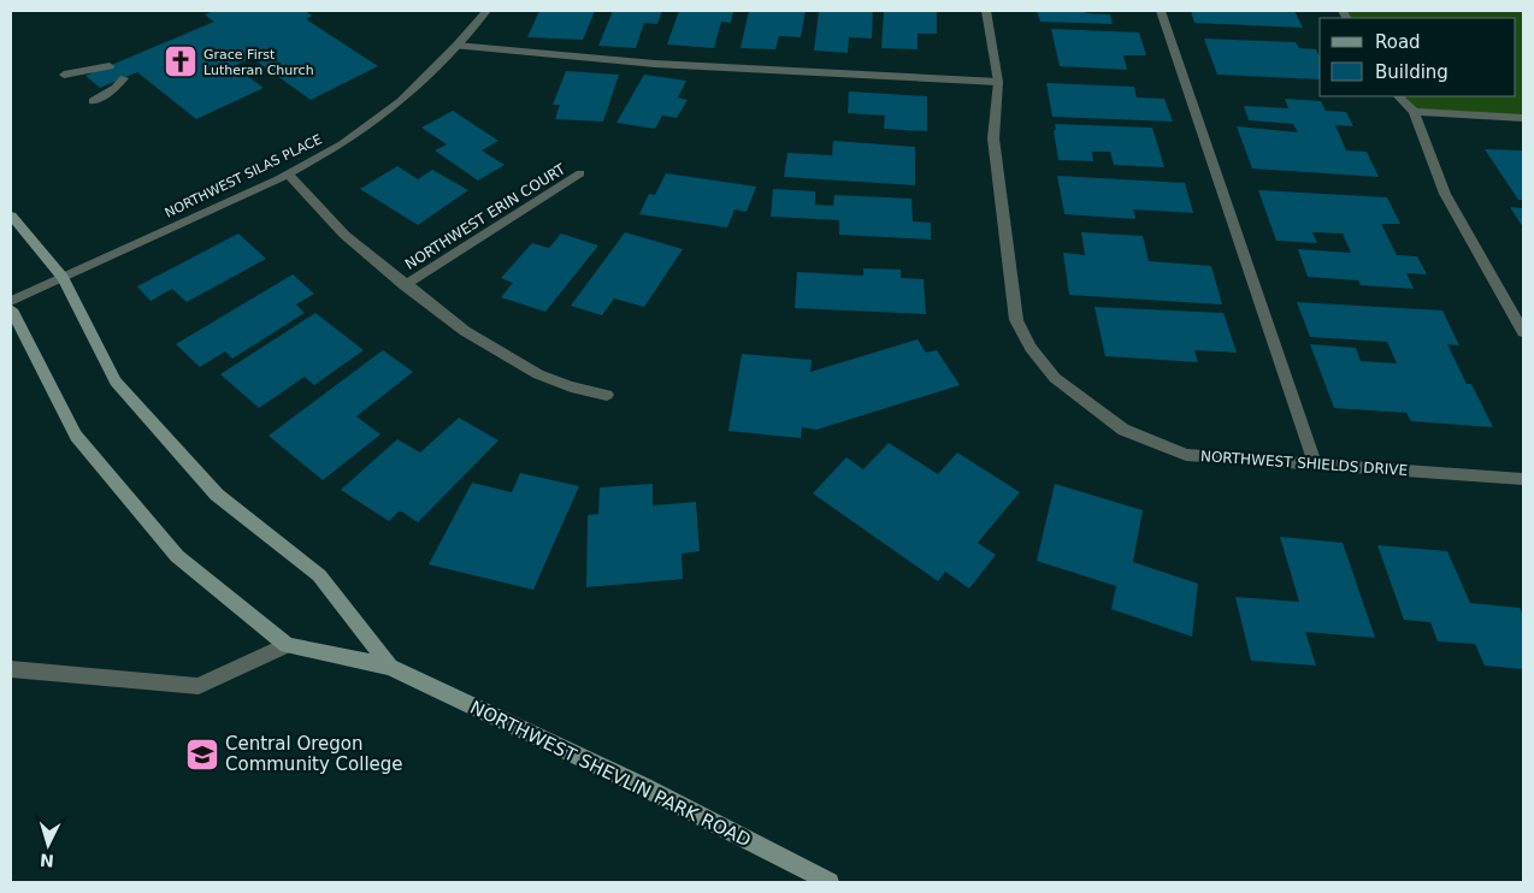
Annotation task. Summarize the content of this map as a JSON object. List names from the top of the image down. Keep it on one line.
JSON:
{"streets":{"main road":["NORTHWEST SHEVLIN PARK ROAD"],"street":["NORTHWEST SILAS PLACE","NORTHWEST ERIN COURT","NORTHWEST SHIELDS DRIVE"]},"crossings":[["NORTHWEST SILAS PLACE","NORTHWEST SHEVLIN PARK ROAD"]],"places":{"church":["Grace First Lutheran Church"],"school or university":["Central Oregon Community College"]},"legend":["Road","Building"],"north":"bottom"}
